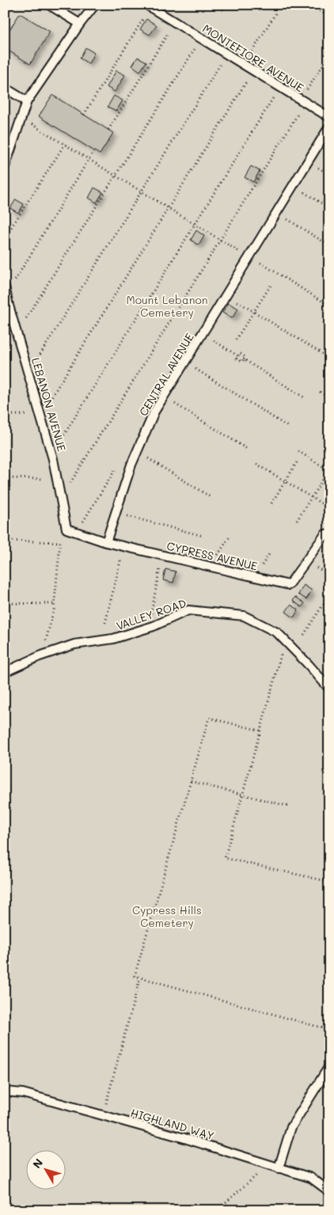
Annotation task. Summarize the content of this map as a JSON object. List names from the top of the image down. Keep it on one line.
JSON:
{"streets":{"lane":["MONTEFIORE AVENUE","CENTRAL AVENUE","LEBANON AVENUE","CYPRESS AVENUE","VALLEY ROAD","HIGHLAND WAY"]},"crossings":[["CENTRAL AVENUE","CYPRESS AVENUE"],["LEBANON AVENUE","CYPRESS AVENUE"]],"parks":["Mount Lebanon Cemetery","Cypress Hills Cemetery"],"north":"top left"}
